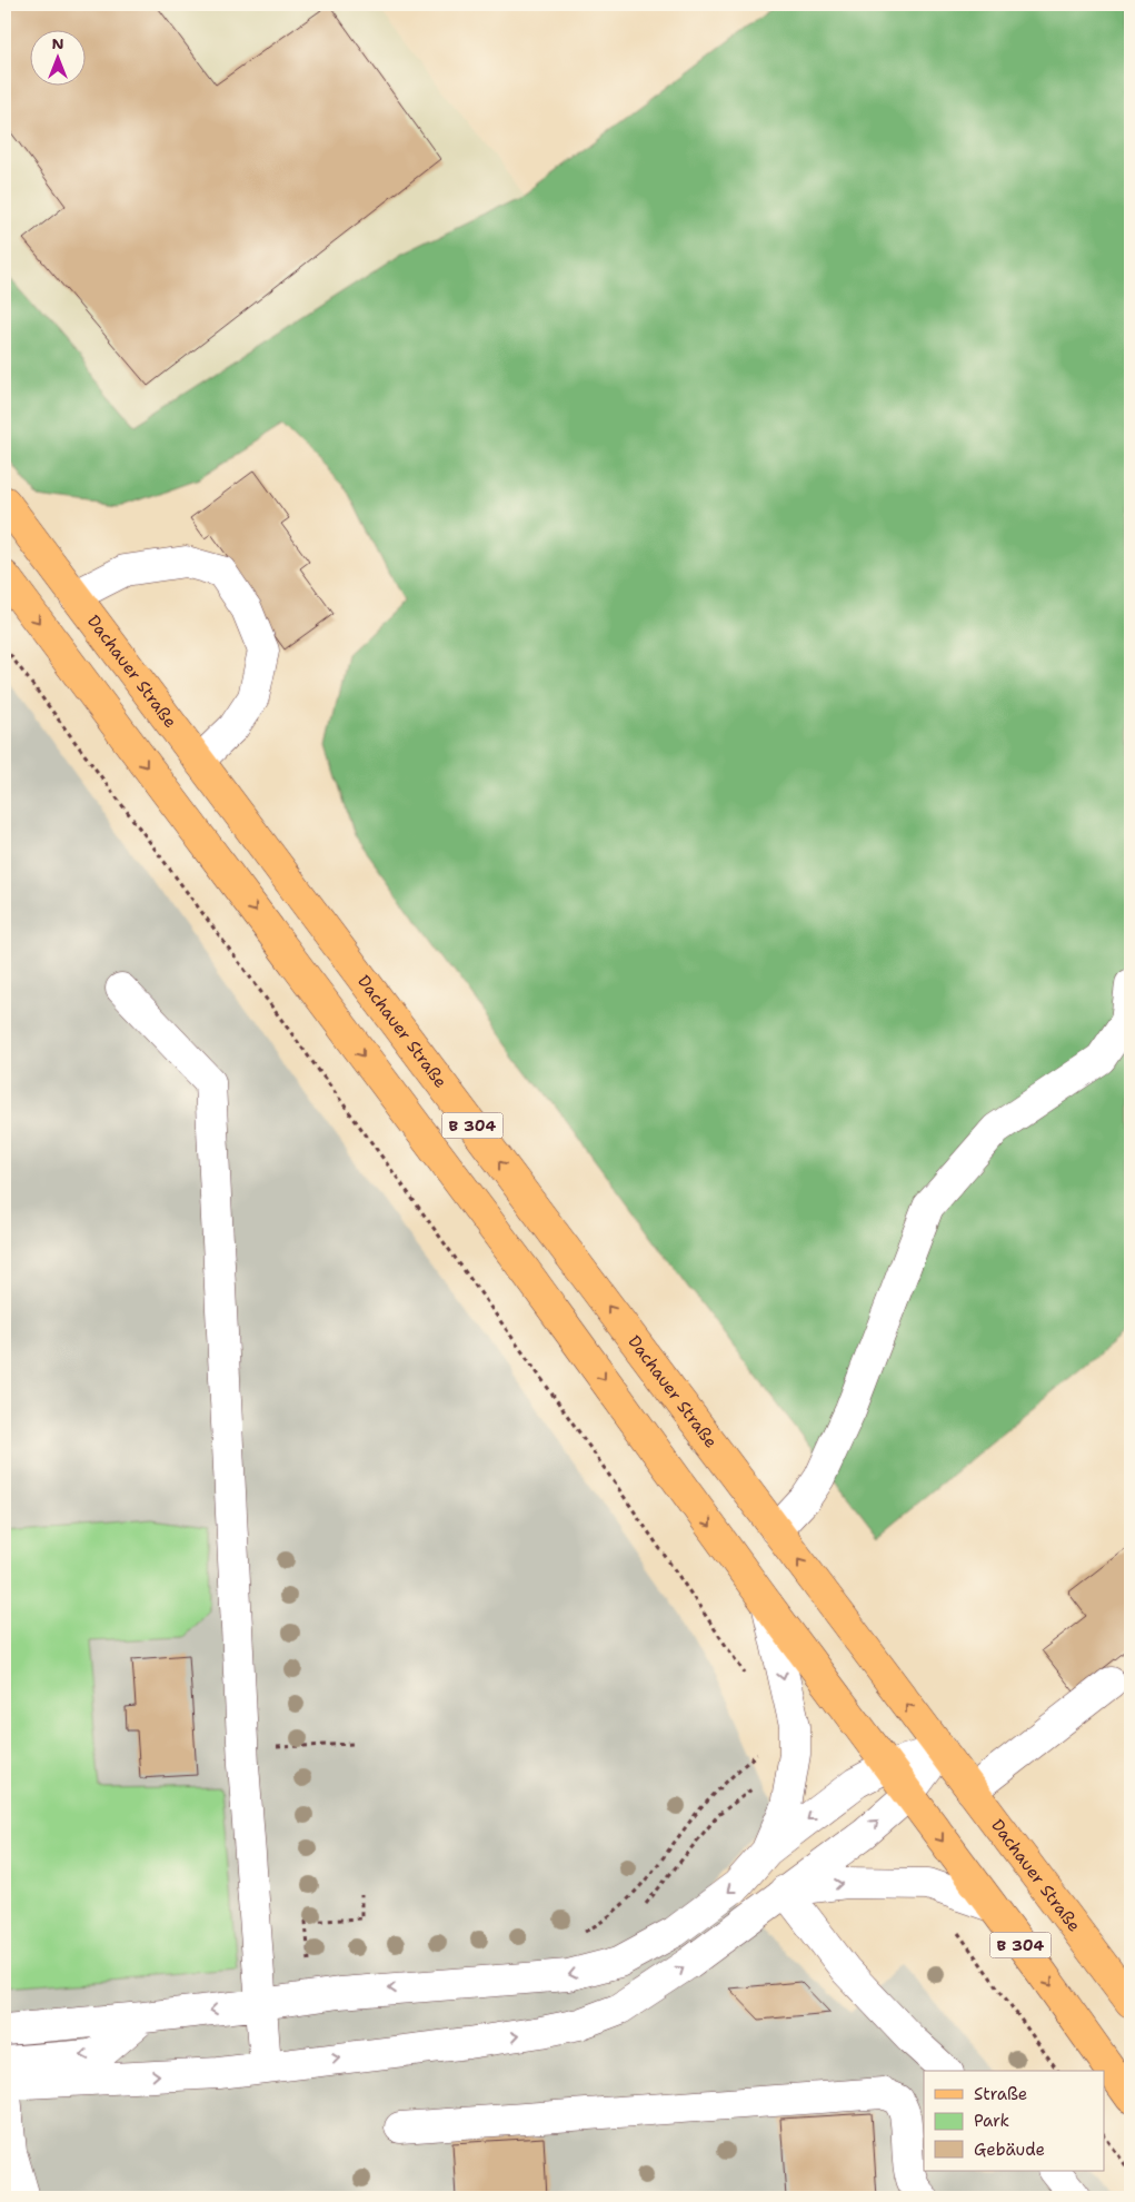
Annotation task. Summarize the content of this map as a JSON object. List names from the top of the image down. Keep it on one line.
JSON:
{"streets":{"main road":["Dachauer Straße","B 304"]},"legend":["Straße","Park","Gebäude"],"north":"top"}
